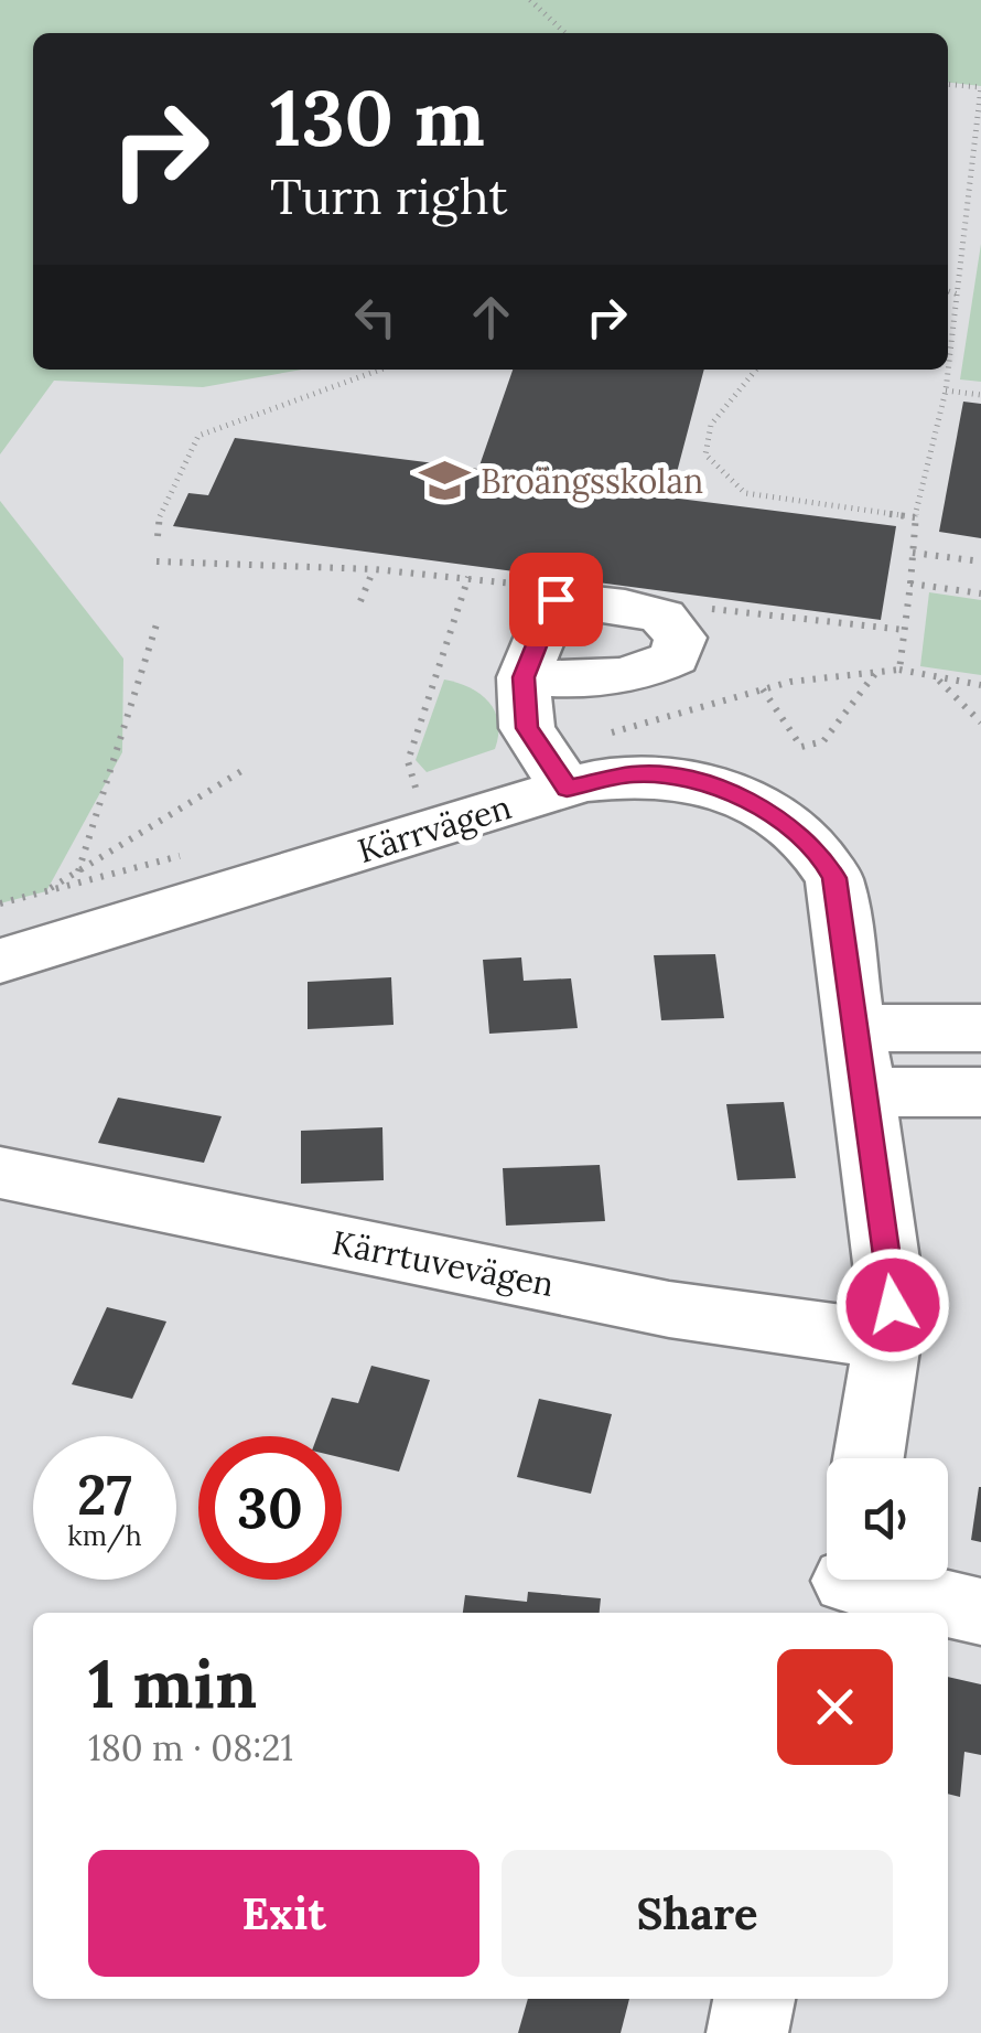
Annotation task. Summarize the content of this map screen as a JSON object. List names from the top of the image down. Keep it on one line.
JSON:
{"streets":{"street":["Kärrvägen","Kärrtuvevägen"]},"crossings":[["Kärrvägen","Kärrtuvevägen"]],"places":{"school or university":["Broängsskolan"]},"page":{"turn":["130 m","Turn right"],"speed":"27 km/h","limit":"30","heading":["1 min","180 m · 08:21"],"buttons":["Exit","Share"]}}
